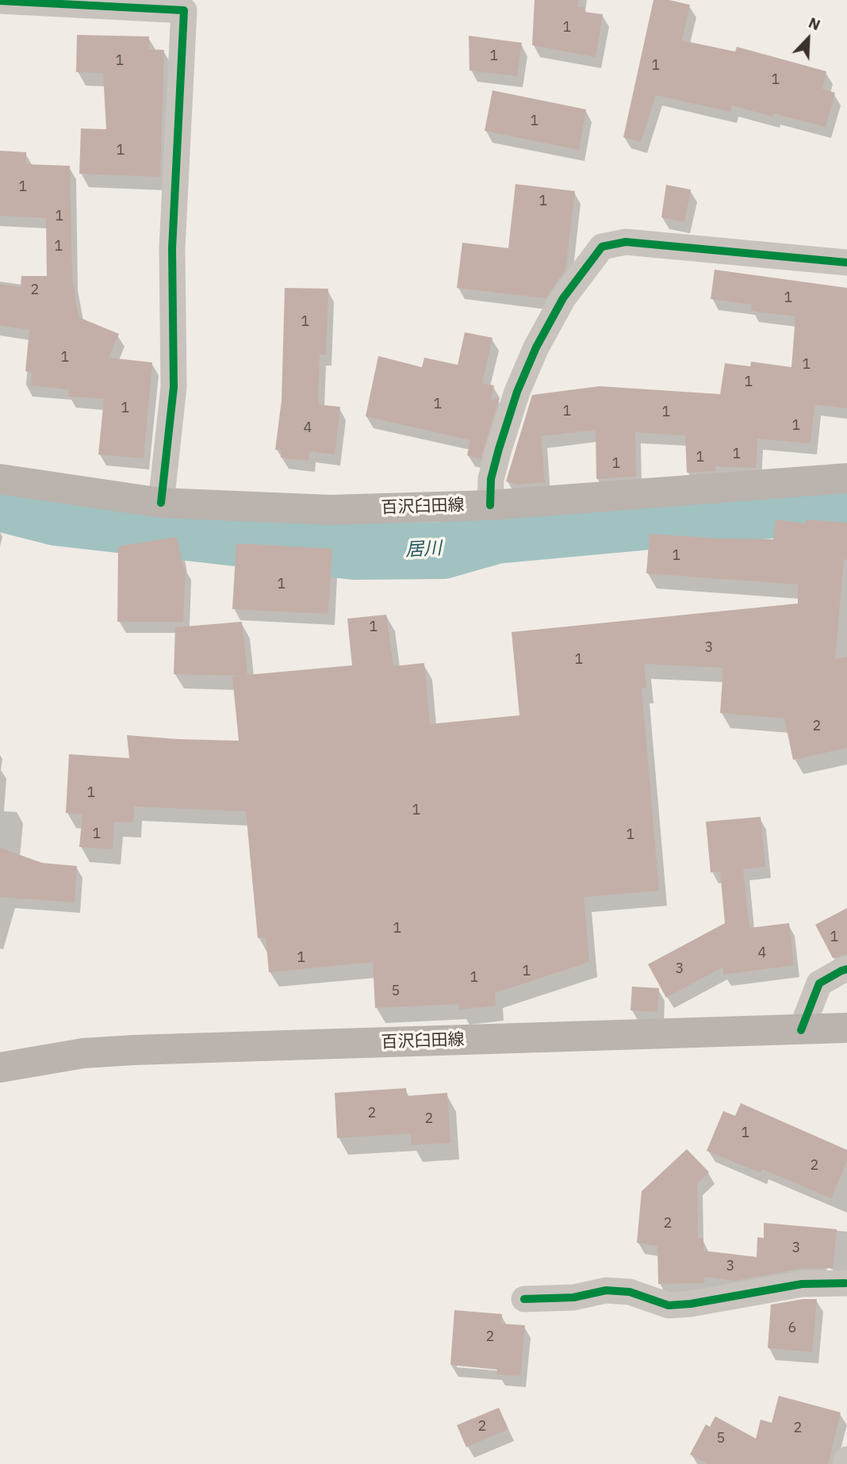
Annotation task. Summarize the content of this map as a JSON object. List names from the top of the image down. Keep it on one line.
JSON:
{"streets":{"main road":["百沢臼田線"]},"water":["居川"],"house_numbers":["1","1","1","1","1","1","1","1","1","1","1","2","1","1","1","1","1","1","1","1","1","1","4","1","1","1","1","1","1","3","1","2","1","1","1","1","1","1","4","1","3","1","1","5","2","2","1","2","2","3","3","6","2","2","2","5"],"north":"top right"}
